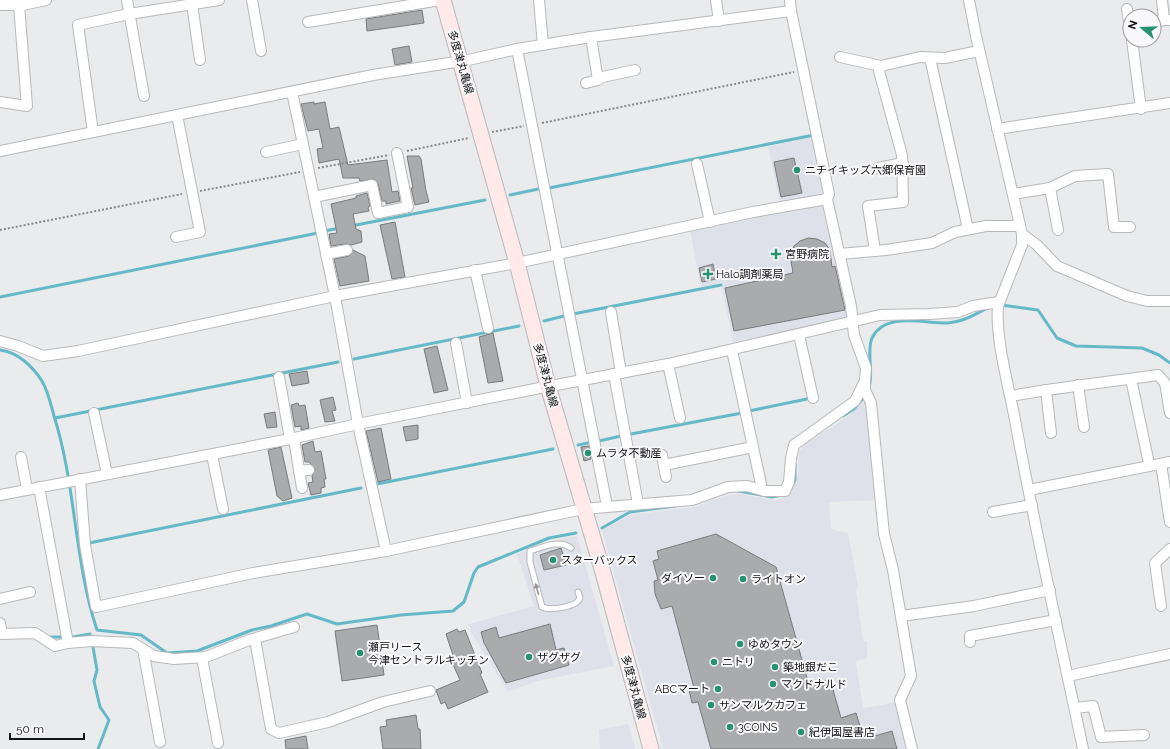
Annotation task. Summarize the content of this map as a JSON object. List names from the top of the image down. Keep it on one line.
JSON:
{"streets":{"main road":["多度津丸亀線"]},"places":{"other":["ニチイキッズ六郷保育園","ムラタ不動産","スターバックス","ダイソー","ライトオン","ゆめタウン","瀬戸リース 今津セントラルキッチン","ザグザグ","ニトリ","築地銀だこ","マクドナルド","ABCマート","サンマルクカフェ","3COINS","紀伊国屋書店"],"health":["宮野病院","Halo調剤薬局"]},"scale_bar":"50 m","north":"left"}
